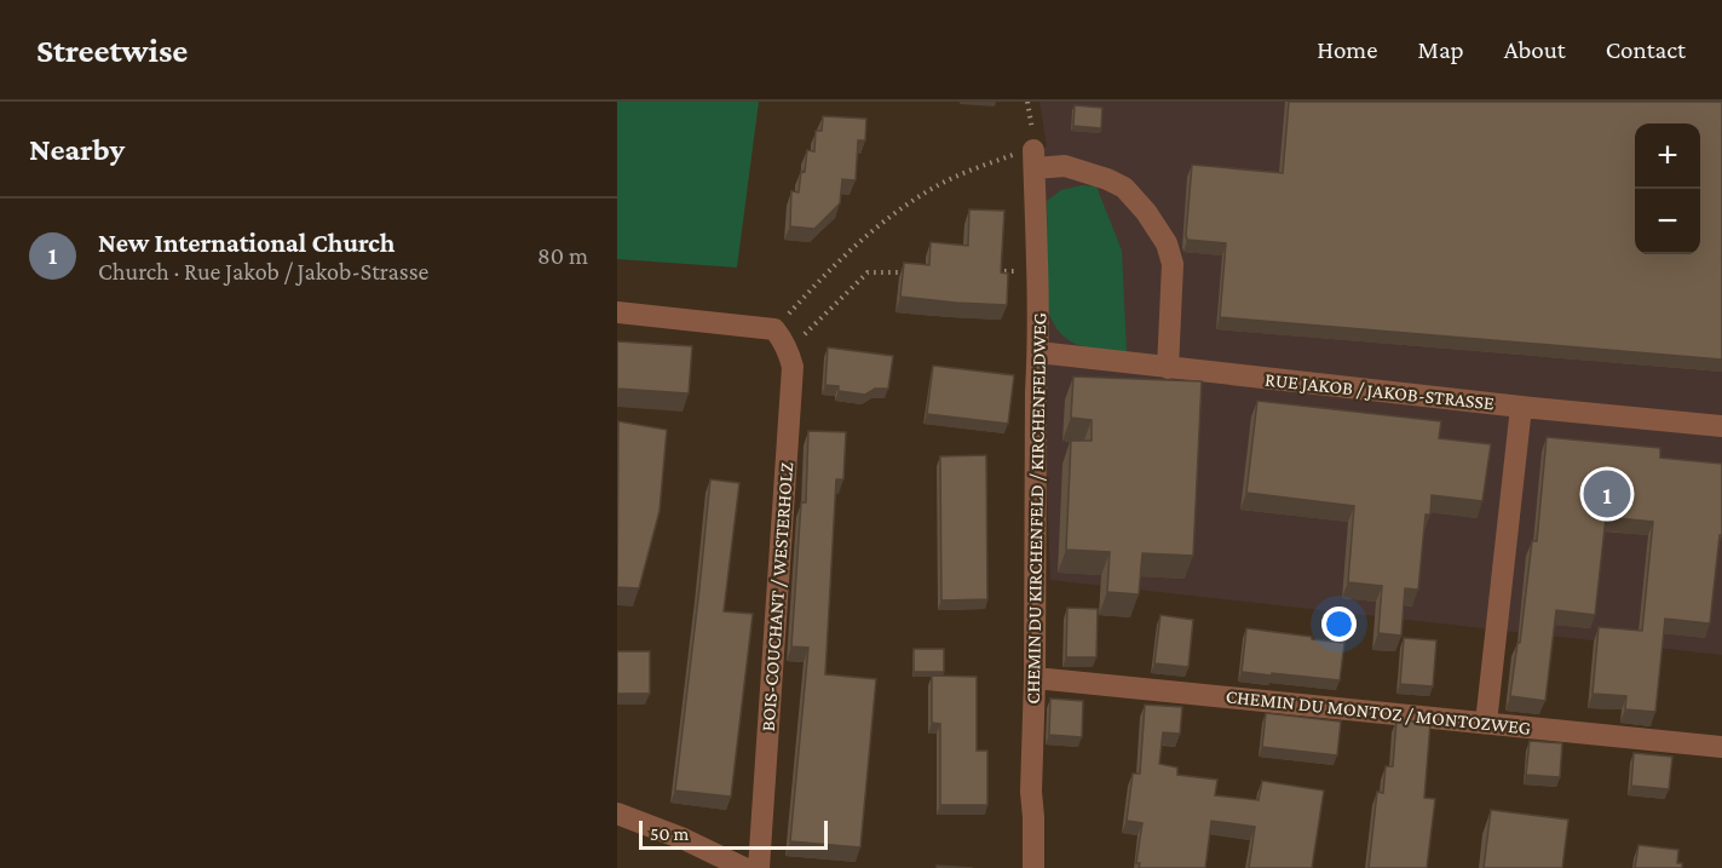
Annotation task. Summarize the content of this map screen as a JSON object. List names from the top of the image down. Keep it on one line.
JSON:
{"streets":{"street":["RUE JAKOB / JAKOB-STRASSE","CHEMIN DU KIRCHENFELD / KIRCHENFELDWEG","BOIS-COUCHANT / WESTERHOLZ","CHEMIN DU MONTOZ / MONTOZWEG"]},"crossings":[["RUE JAKOB / JAKOB-STRASSE","CHEMIN DU KIRCHENFELD / KIRCHENFELDWEG"],["CHEMIN DU KIRCHENFELD / KIRCHENFELDWEG","CHEMIN DU MONTOZ / MONTOZWEG"]],"scale_bar":"50 m","page":{"header":"Streetwise","nav":["Home","Map","About","Contact"],"heading":"Nearby","map_buttons":["+","−"],"list":[{"mark":"1","name":"New International Church","note":"Church · Rue Jakob / Jakob-Strasse","value":"80 m"}],"pins":"1","scale":"50 m"}}
